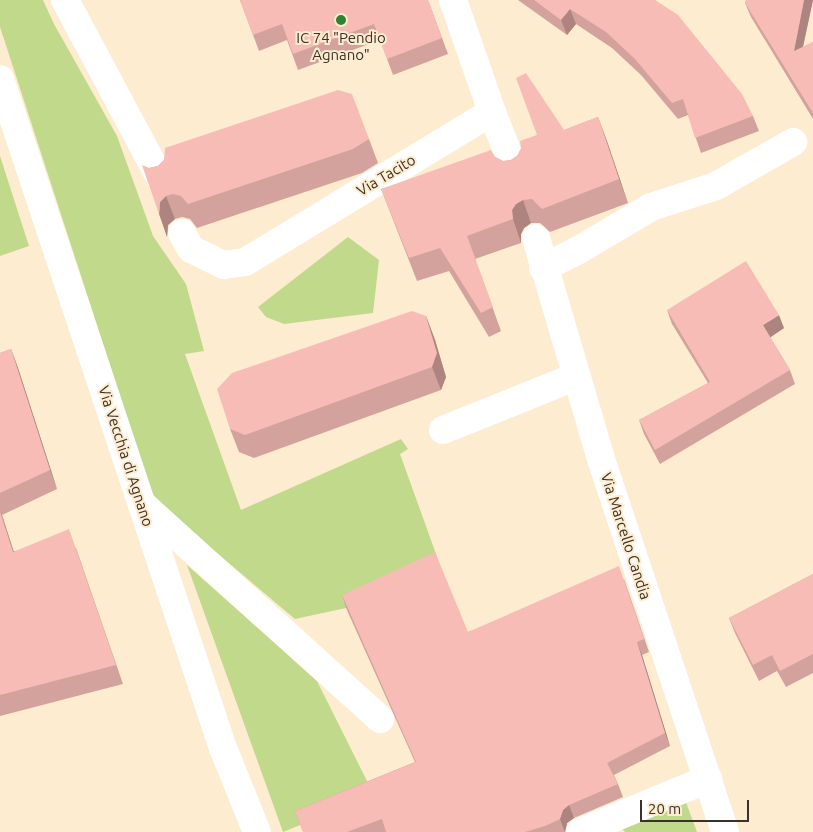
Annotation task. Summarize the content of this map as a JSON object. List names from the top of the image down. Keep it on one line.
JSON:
{"streets":{"street":["Via Tacito","Via Vecchia di Agnano","Via Marcello Candia"]},"places":["IC 74 \"Pendio Agnano\""],"scale_bar":"20 m"}
